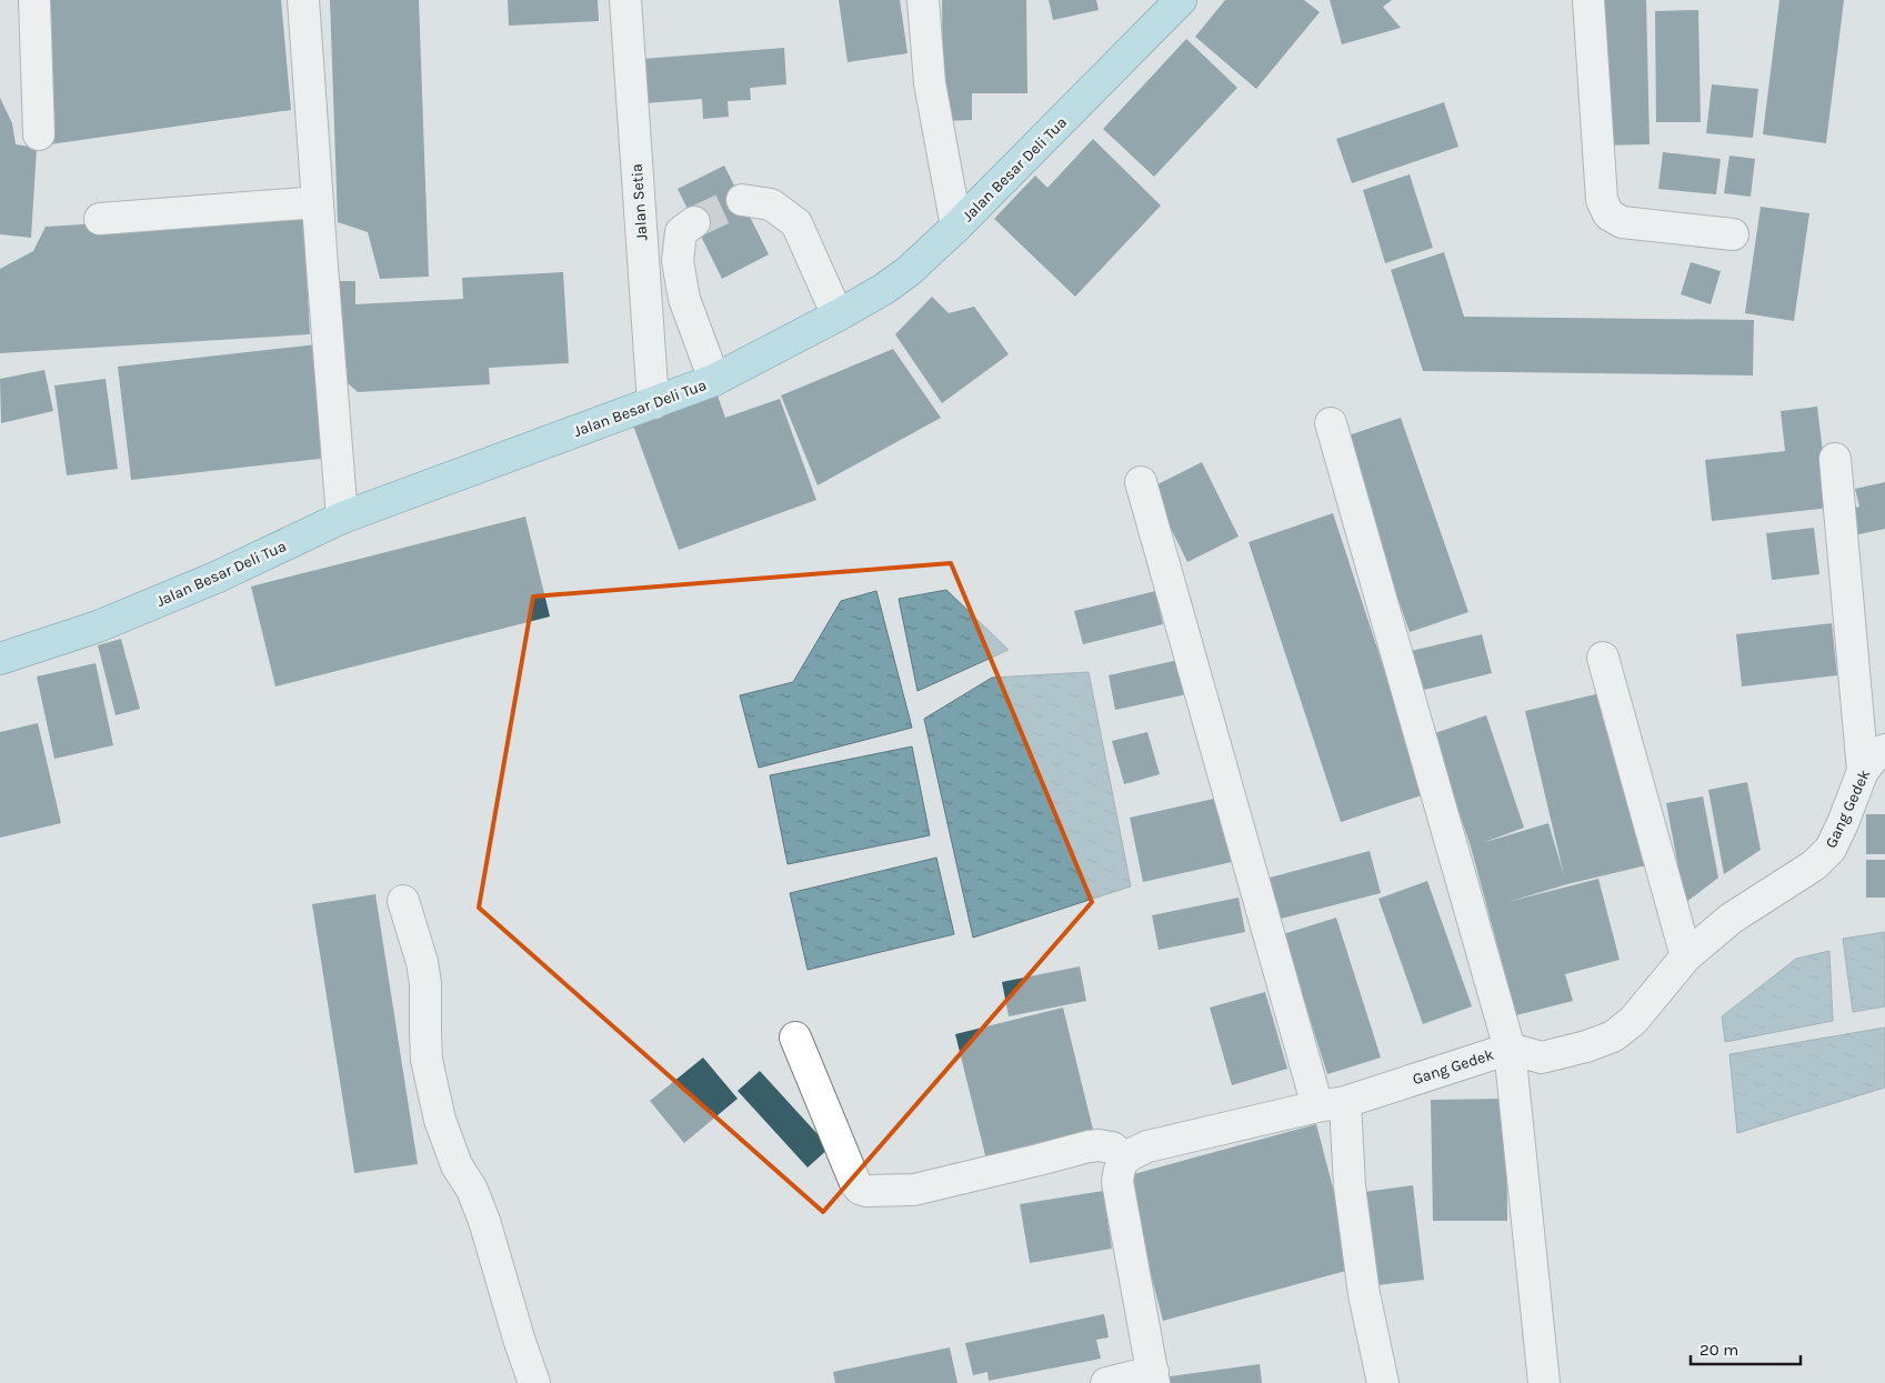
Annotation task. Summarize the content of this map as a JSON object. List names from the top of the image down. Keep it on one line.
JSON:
{"streets":{"main road":["Jalan Besar Deli Tua"],"street":["Jalan Setia","Gang Gedek"]},"crossings":[["Jalan Besar Deli Tua","Jalan Setia"]],"scale_bar":"20 m"}
